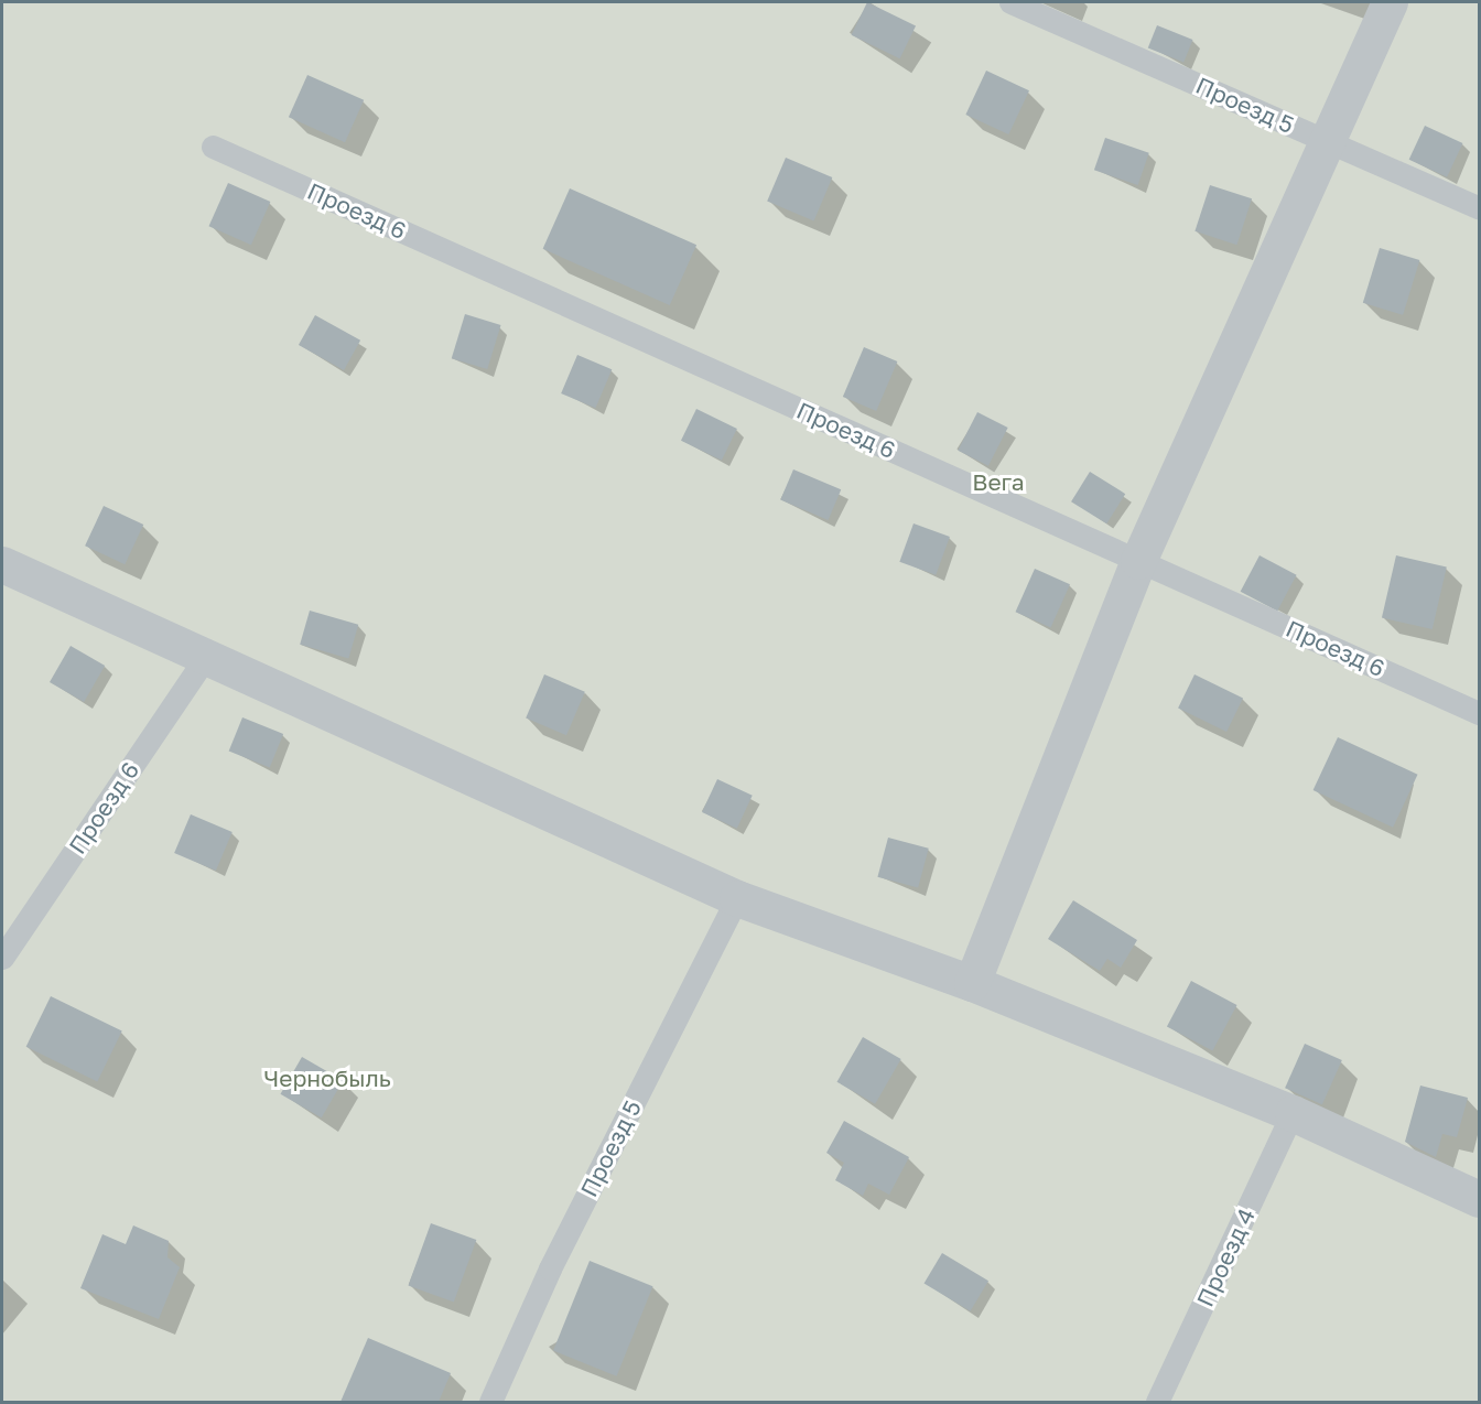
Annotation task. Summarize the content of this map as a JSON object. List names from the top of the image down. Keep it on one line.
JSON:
{"streets":{"lane":["Проезд 5","Проезд 6","Проезд 4"]},"parks":["Вега","Чернобыль"]}
